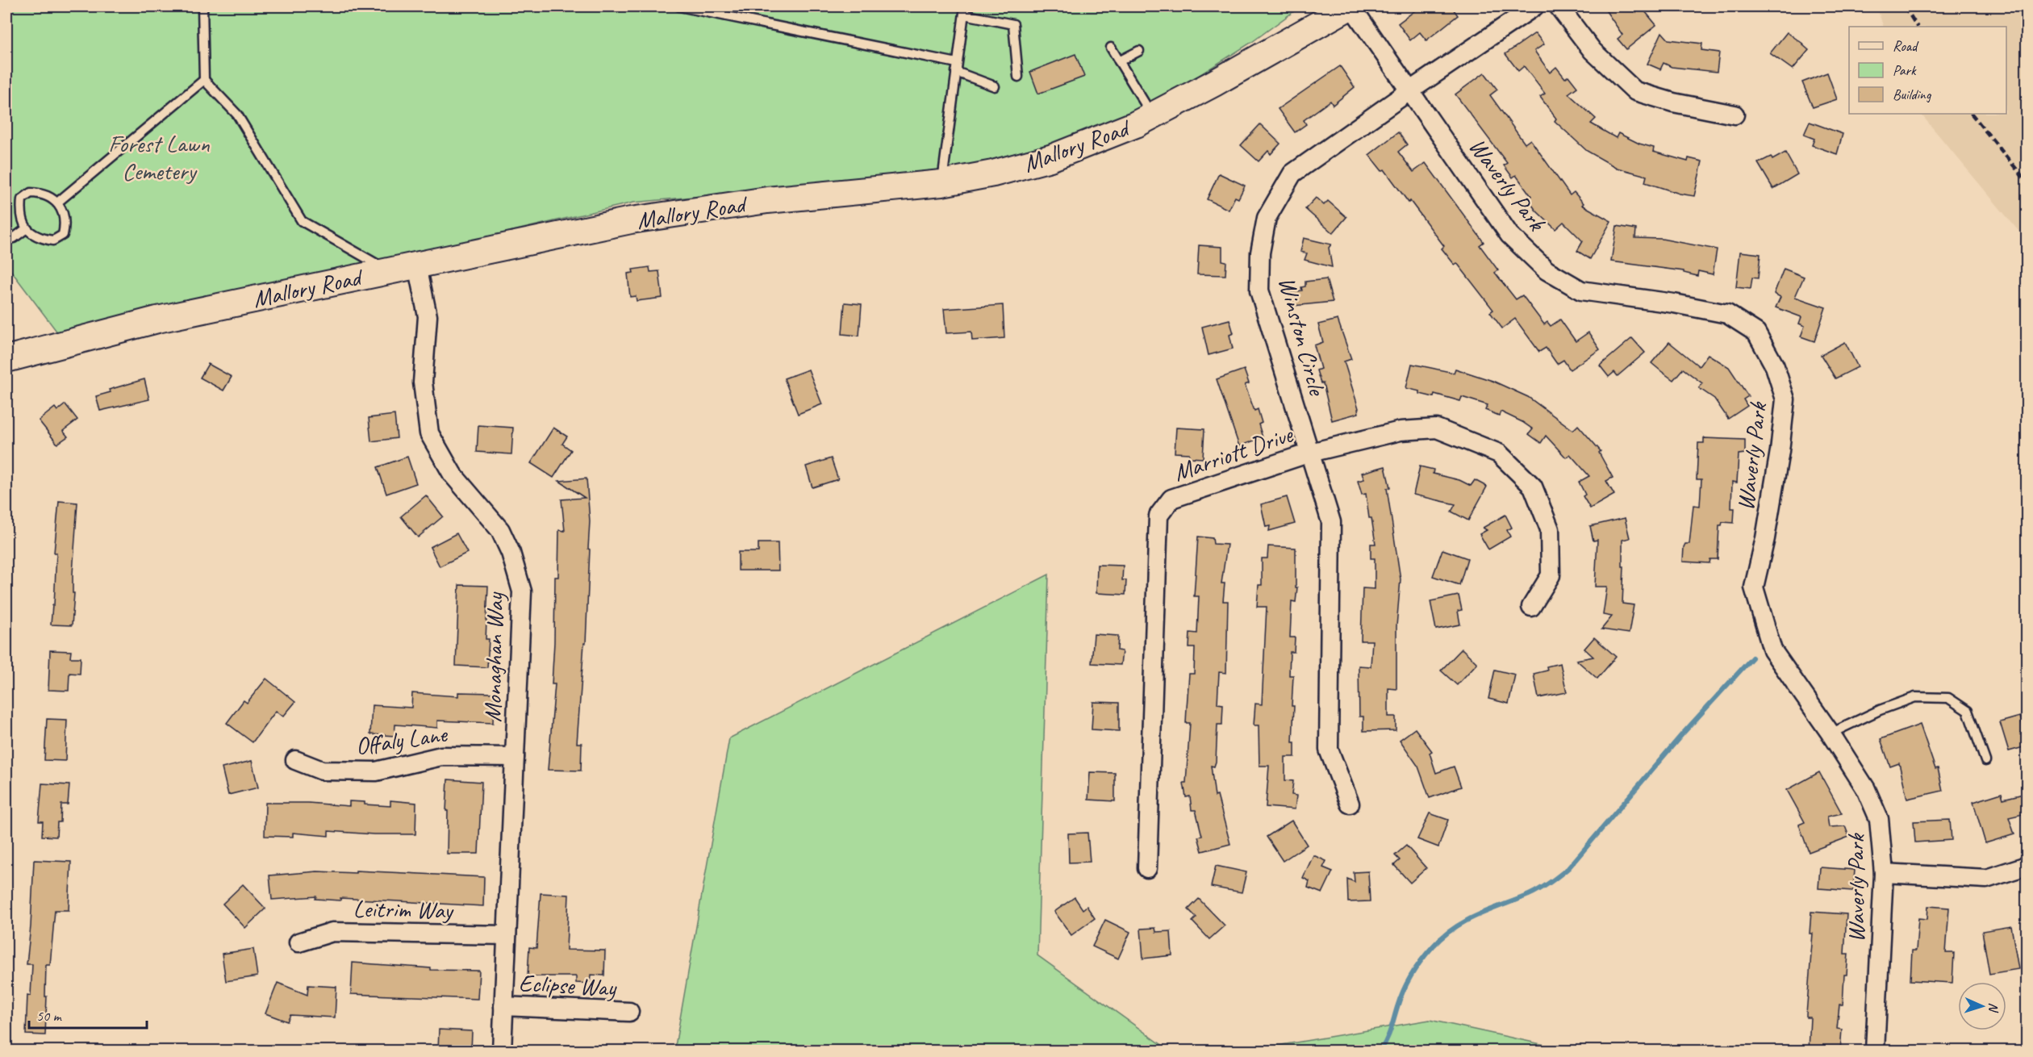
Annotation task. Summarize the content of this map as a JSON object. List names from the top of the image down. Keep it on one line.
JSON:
{"streets":{"street":["Mallory Road","Waverly Park","Winston Circle","Marriott Drive","Monaghan Way","Offaly Lane","Leitrim Way","Eclipse Way"]},"crossings":[["Mallory Road","Waverly Park"],["Mallory Road","Monaghan Way"],["Waverly Park","Winston Circle"],["Winston Circle","Marriott Drive"],["Monaghan Way","Offaly Lane"],["Monaghan Way","Leitrim Way"],["Monaghan Way","Eclipse Way"]],"parks":["Forest Lawn Cemetery"],"legend":["Road","Park","Building"],"scale_bar":"50 m","north":"right"}
